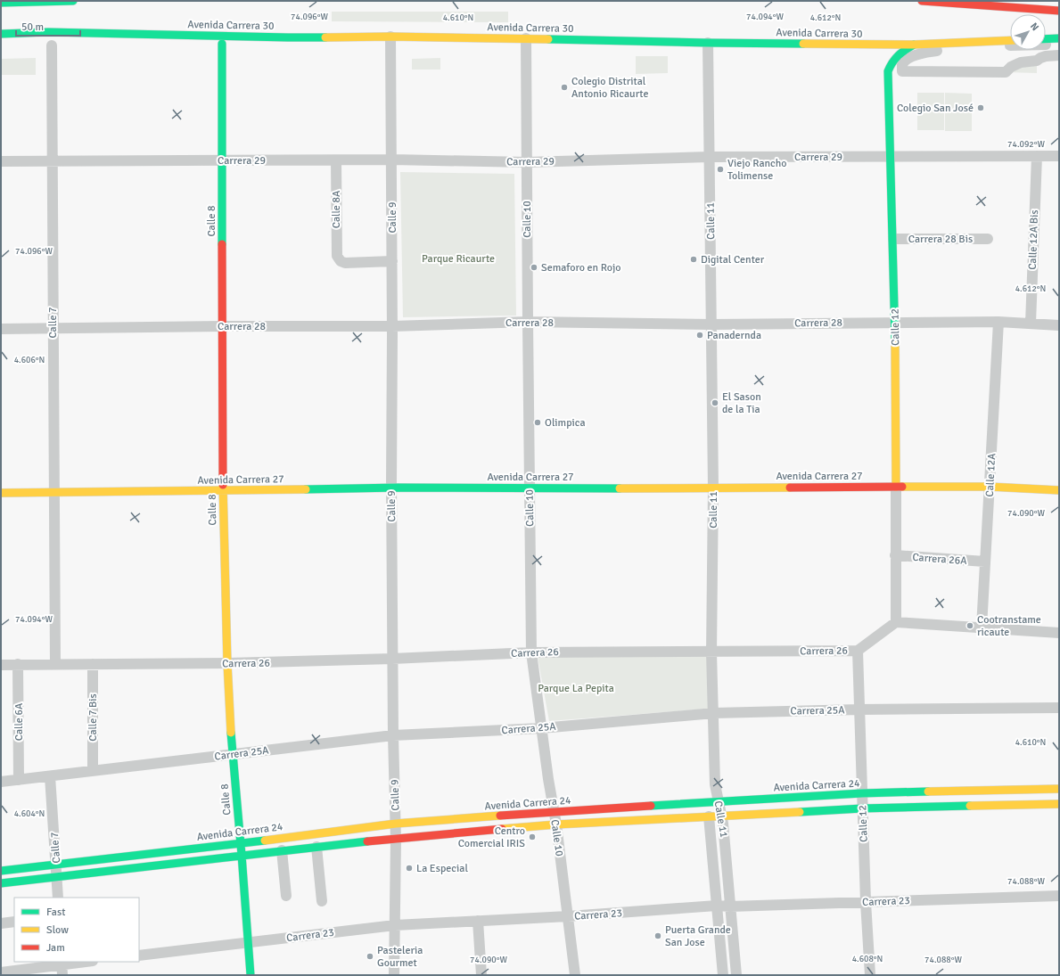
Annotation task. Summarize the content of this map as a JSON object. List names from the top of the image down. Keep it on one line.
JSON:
{"streets":{"main road":["Avenida Carrera 30","Calle 8","Calle 12","Avenida Carrera 27","Avenida Carrera 24"],"street":["Carrera 29","Calle 8A","Calle 9","Calle 10","Calle 11","Carrera 28 Bis","Calle 12A Bis","Calle 7","Carrera 28","Calle 12A","Carrera 26A","Carrera 26","Carrera 25A","Calle 7 Bis","Calle 6A","Carrera 23"]},"crossings":[["Avenida Carrera 30","Calle 9"],["Avenida Carrera 30","Calle 10"],["Avenida Carrera 30","Calle 11"],["Avenida Carrera 30","Calle 12"],["Carrera 29","Calle 8A"],["Carrera 29","Calle 9"],["Carrera 29","Calle 10"],["Carrera 29","Calle 8"],["Carrera 29","Calle 11"],["Carrera 29","Calle 12A Bis"],["Carrera 29","Calle 7"],["Carrera 29","Calle 12"],["Calle 8A","Calle 9"],["Calle 9","Carrera 28"],["Calle 9","Avenida Carrera 27"],["Calle 9","Carrera 26"],["Calle 9","Carrera 25A"],["Calle 9","Avenida Carrera 24"],["Calle 9","Carrera 23"],["Calle 10","Carrera 28"],["Calle 10","Avenida Carrera 27"],["Calle 10","Carrera 26"],["Calle 10","Carrera 25A"],["Calle 10","Avenida Carrera 24"],["Calle 10","Carrera 23"],["Calle 8","Carrera 28"],["Calle 8","Avenida Carrera 27"],["Calle 8","Carrera 26"],["Calle 8","Carrera 25A"],["Calle 8","Avenida Carrera 24"],["Calle 8","Carrera 23"],["Calle 11","Carrera 28"],["Calle 11","Avenida Carrera 27"],["Calle 11","Carrera 26"],["Calle 11","Carrera 25A"],["Calle 11","Avenida Carrera 24"],["Calle 11","Carrera 23"],["Carrera 28 Bis","Calle 12"],["Calle 12A Bis","Carrera 28"],["Calle 7","Carrera 28"],["Calle 7","Avenida Carrera 27"],["Calle 7","Carrera 26"],["Calle 7","Carrera 25A"],["Calle 7","Avenida Carrera 24"],["Carrera 28","Calle 12"],["Carrera 28","Calle 12A"],["Calle 12","Avenida Carrera 27"],["Calle 12","Carrera 26A"],["Calle 12","Carrera 26"],["Calle 12","Carrera 25A"],["Calle 12","Avenida Carrera 24"],["Calle 12","Carrera 23"],["Calle 12A","Avenida Carrera 27"],["Calle 12A","Carrera 26A"],["Carrera 26","Calle 7 Bis"],["Carrera 26","Calle 6A"],["Carrera 25A","Calle 7 Bis"],["Carrera 25A","Calle 6A"]],"parks":["Parque Ricaurte","Parque La Pepita"],"places":["Colegio Distrital Antonio Ricaurte","Colegio San José","Viejo Rancho Tolimense","Digital Center","Semaforo en Rojo","Panadernda","El Sason de la Tia","Olimpica","Cootranstame ricaute","Centro Comercial IRIS","La Especial","Puerta Grande San Jose","Pasteleria Gourmet"],"legend":["Fast","Slow","Jam"],"scale_bar":"50 m","north":"top right","coordinates":["74.096°W","74.094°W","4.610°N","4.612°N","74.092°W","4.606°N","74.090°W","4.604°N","74.088°W","4.608°N"]}
